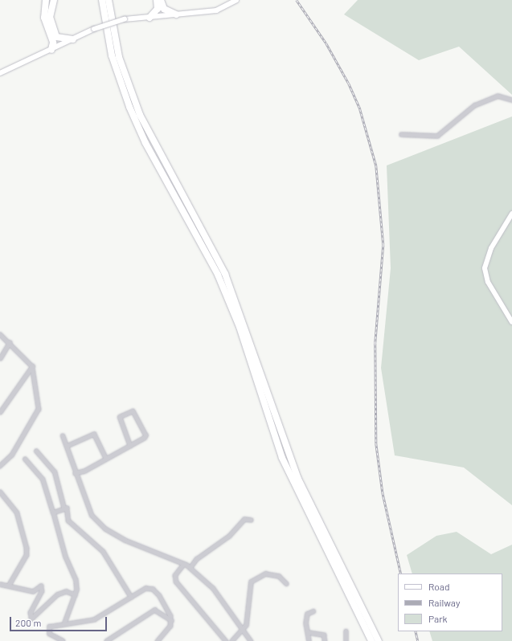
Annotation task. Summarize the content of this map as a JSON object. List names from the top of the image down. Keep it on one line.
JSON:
{"legend":["Road","Railway","Park"],"scale_bar":"200 m"}
